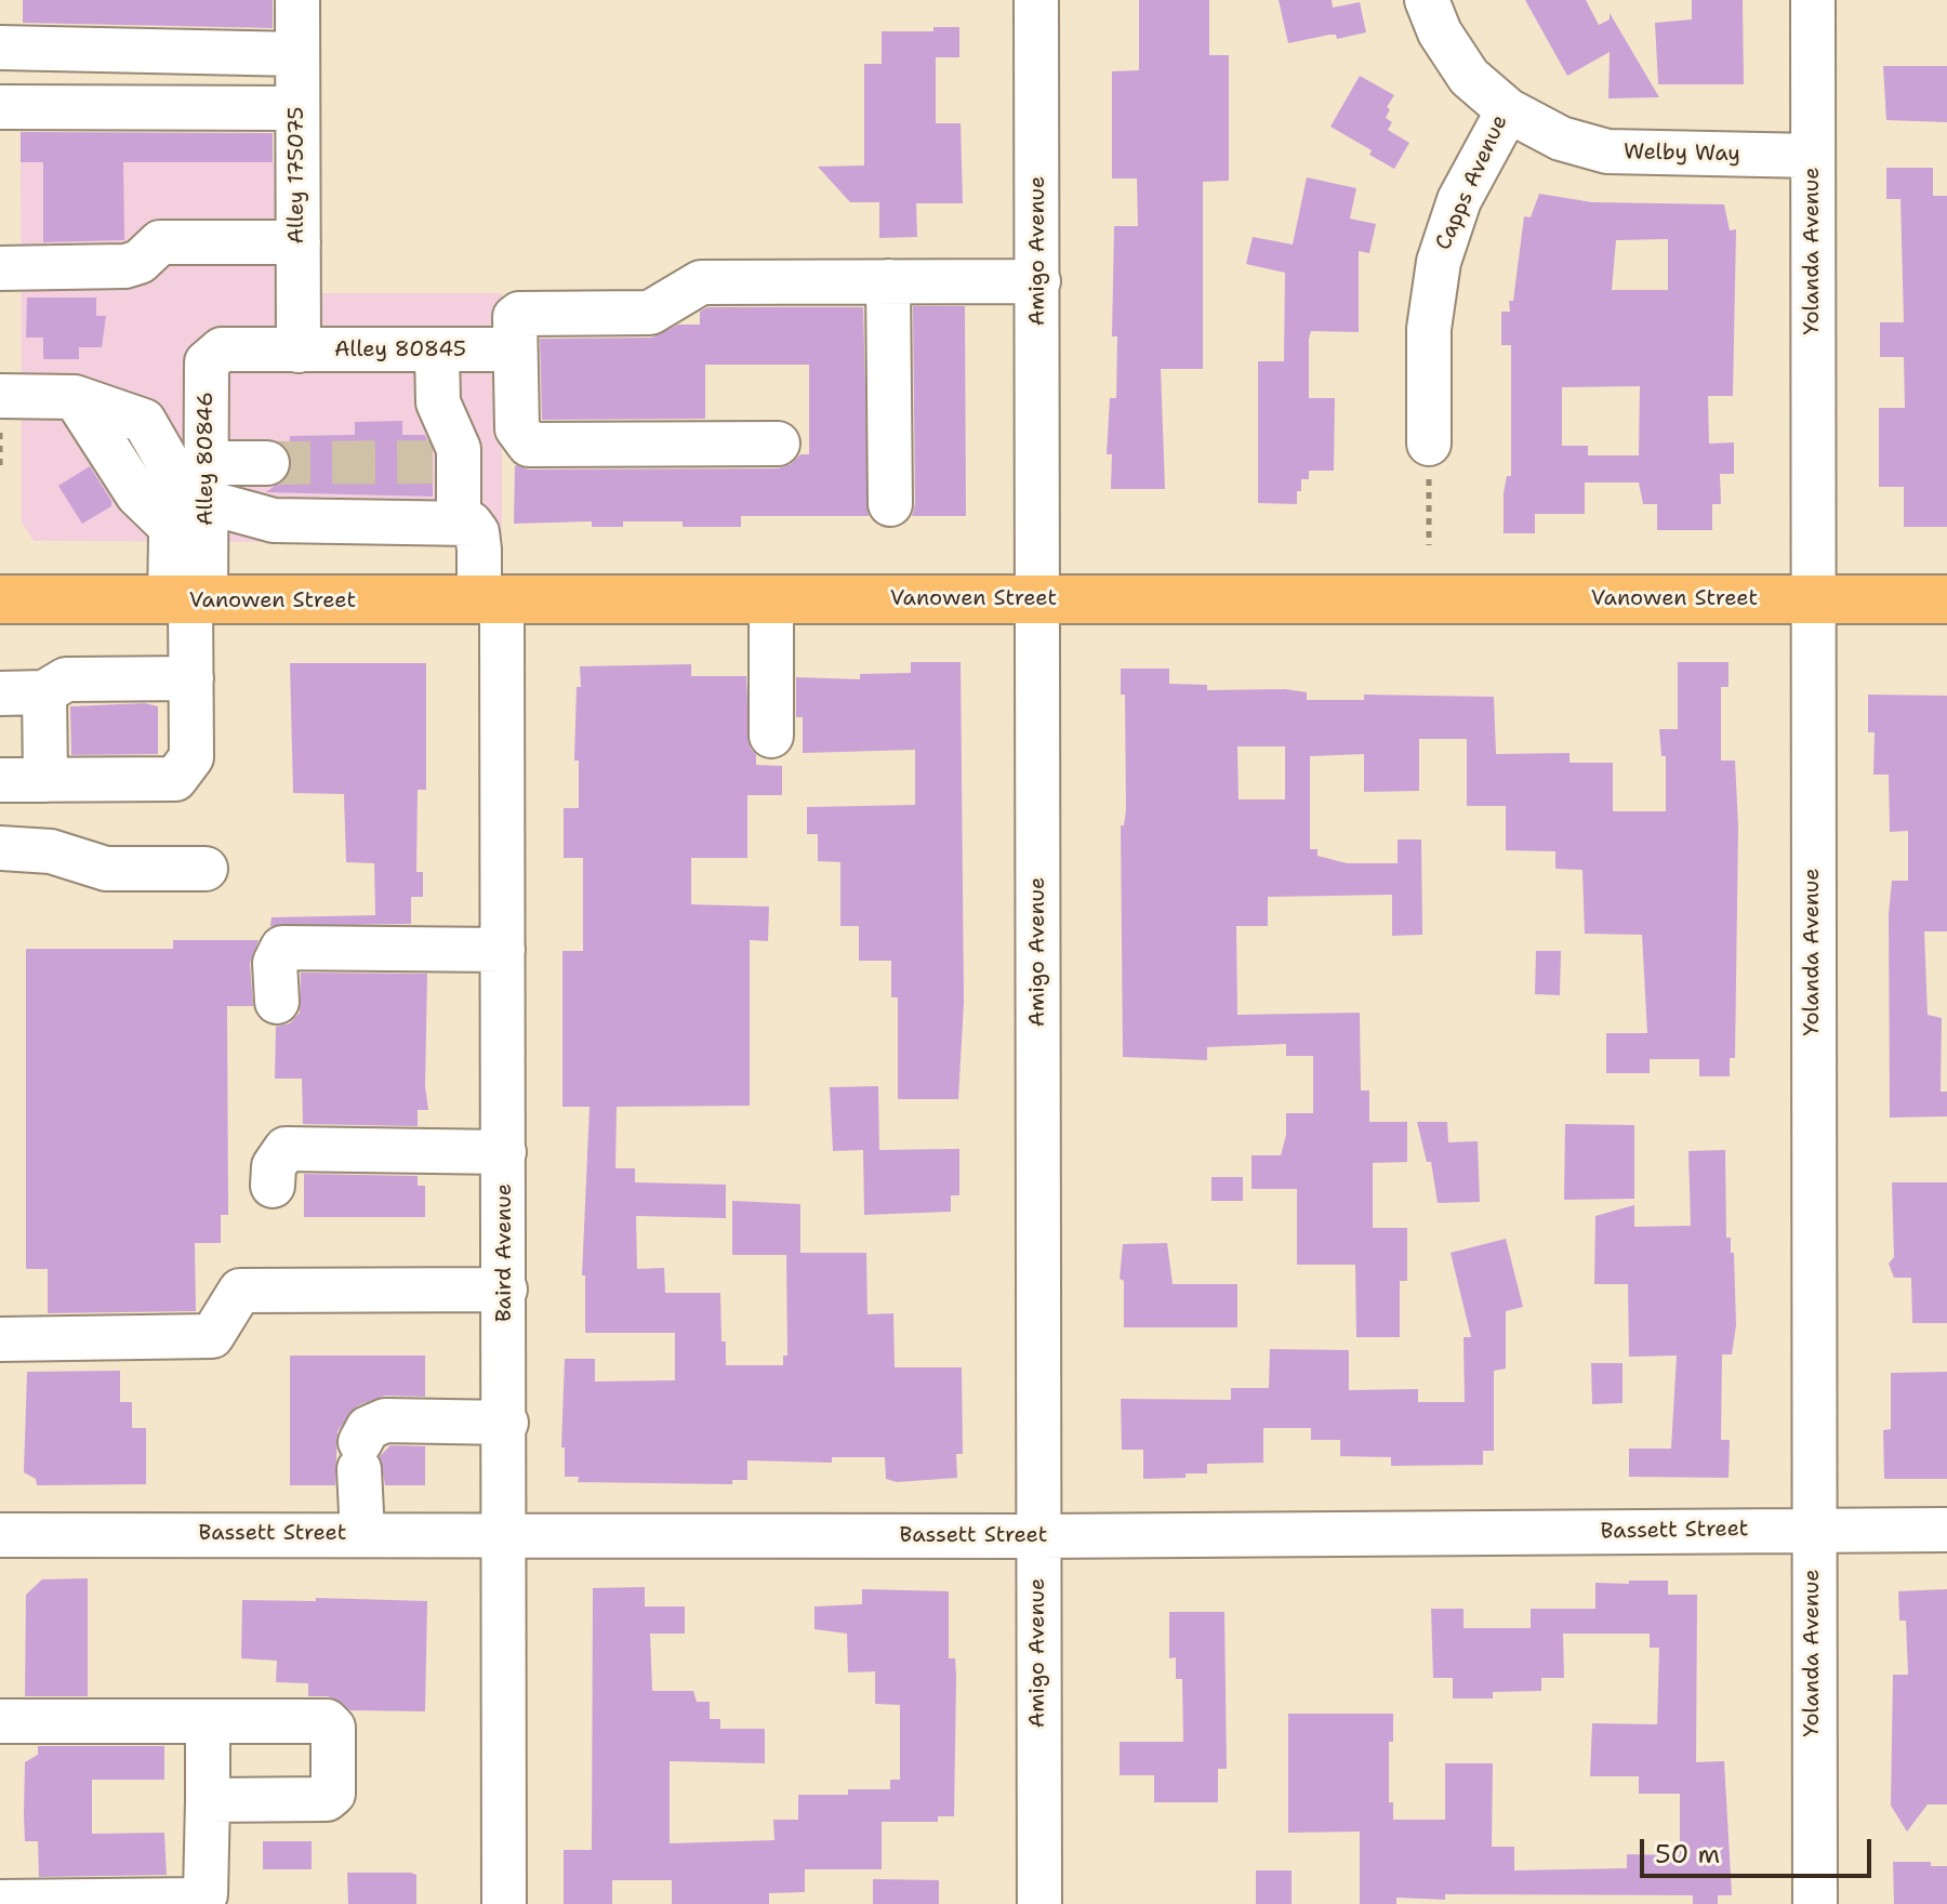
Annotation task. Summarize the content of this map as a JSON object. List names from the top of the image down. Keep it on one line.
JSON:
{"streets":{"main road":["Vanowen Street"],"street":["Welby Way","Alley 175075","Capps Avenue","Amigo Avenue","Yolanda Avenue","Alley 80845","Alley 80846","Baird Avenue","Bassett Street"]},"crossings":[["Welby Way","Capps Avenue"],["Welby Way","Yolanda Avenue"],["Alley 175075","Alley 80845"],["Alley 175075","Alley 80846"],["Amigo Avenue","Vanowen Street"],["Amigo Avenue","Bassett Street"],["Yolanda Avenue","Vanowen Street"],["Yolanda Avenue","Bassett Street"],["Alley 80845","Alley 80846"],["Alley 80846","Vanowen Street"],["Vanowen Street","Baird Avenue"],["Baird Avenue","Bassett Street"]],"scale_bar":"50 m"}
